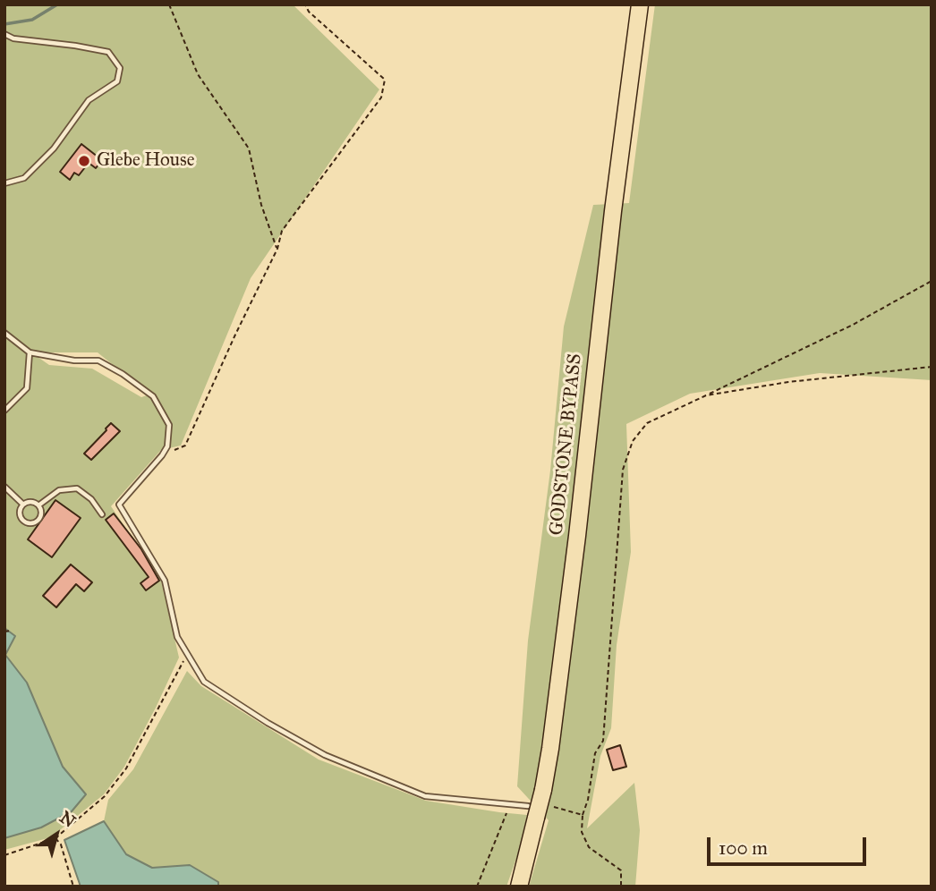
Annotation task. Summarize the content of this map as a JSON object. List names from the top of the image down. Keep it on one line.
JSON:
{"streets":{"highway":["GODSTONE BYPASS"]},"places":["Glebe House"],"scale_bar":"100 m","north":"top right"}
